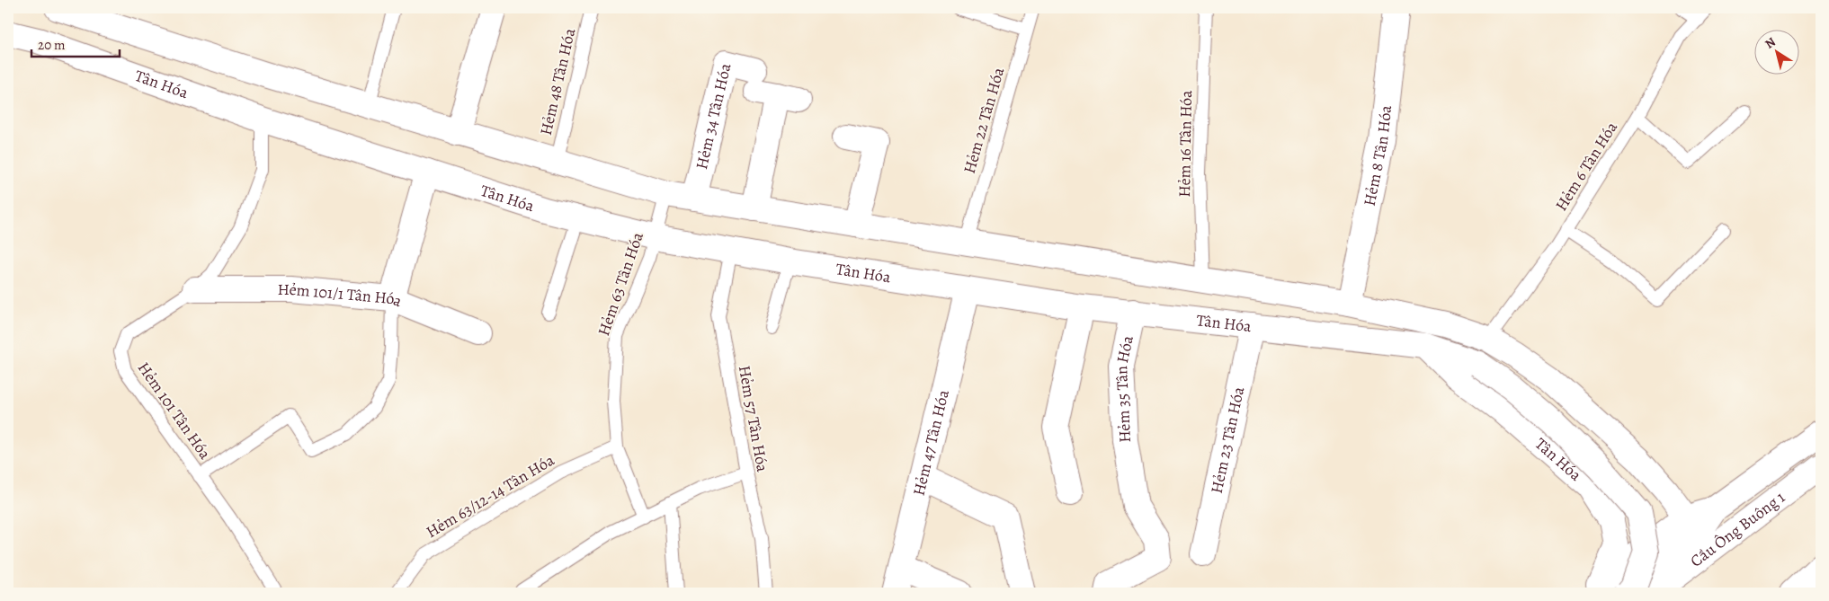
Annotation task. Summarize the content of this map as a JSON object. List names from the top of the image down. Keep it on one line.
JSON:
{"streets":{"main road":["Tân Hóa","Hẻm 34 Tân Hóa","Hẻm 8 Tân Hóa","Hẻm 101/1 Tân Hóa","Hẻm 35 Tân Hóa","Hẻm 23 Tân Hóa","Hẻm 47 Tân Hóa","Cầu Ông Buông 1"],"lane":["Hẻm 48 Tân Hóa","Hẻm 22 Tân Hóa","Hẻm 16 Tân Hóa","Hẻm 6 Tân Hóa","Hẻm 63 Tân Hóa","Hẻm 101 Tân Hóa","Hẻm 57 Tân Hóa","Hẻm 63/12-14 Tân Hóa"]},"crossings":[["Tân Hóa","Hẻm 63 Tân Hóa"],["Tân Hóa","Hẻm 35 Tân Hóa"],["Tân Hóa","Hẻm 101 Tân Hóa"],["Tân Hóa","Hẻm 57 Tân Hóa"],["Tân Hóa","Hẻm 23 Tân Hóa"],["Tân Hóa","Hẻm 47 Tân Hóa"],["Hẻm 63 Tân Hóa","Hẻm 63/12-14 Tân Hóa"],["Hẻm 101/1 Tân Hóa","Hẻm 101 Tân Hóa"]],"scale_bar":"20 m","north":"top left"}
